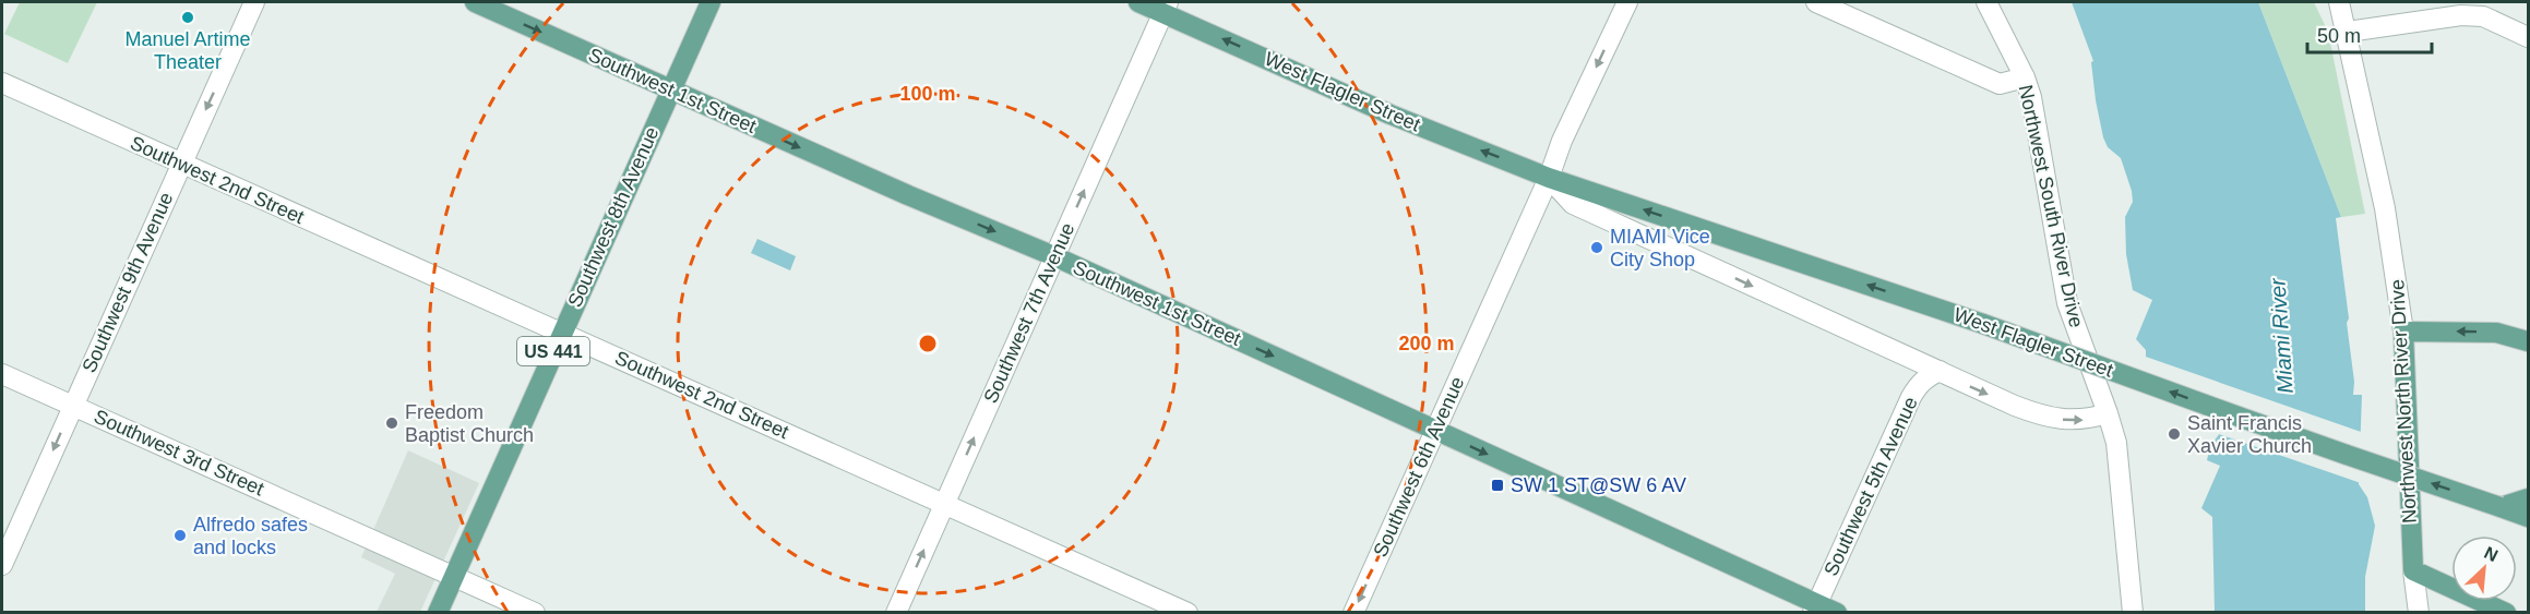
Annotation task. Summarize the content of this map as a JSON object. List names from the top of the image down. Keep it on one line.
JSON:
{"streets":{"main road":["Southwest 1st Street","West Flagler Street","Southwest 8th Avenue","US 441","Northwest North River Drive"],"street":["Southwest 2nd Street","Northwest South River Drive","Southwest 9th Avenue","Southwest 7th Avenue","Southwest 3rd Street","Southwest 6th Avenue","Southwest 5th Avenue"]},"crossings":[["Southwest 1st Street","Southwest 8th Avenue"],["Southwest 1st Street","Southwest 7th Avenue"],["Southwest 1st Street","Southwest 6th Avenue"],["Southwest 1st Street","Southwest 5th Avenue"],["West Flagler Street","Northwest South River Drive"],["West Flagler Street","Southwest 7th Avenue"],["West Flagler Street","Southwest 6th Avenue"],["West Flagler Street","Southwest 5th Avenue"],["Southwest 2nd Street","Southwest 8th Avenue"],["Southwest 2nd Street","Southwest 9th Avenue"],["Southwest 2nd Street","Southwest 7th Avenue"],["Southwest 8th Avenue","Southwest 3rd Street"],["Southwest 9th Avenue","Southwest 3rd Street"]],"one_way":["Southwest 1st Street","Southwest 9th Avenue","Southwest 7th Avenue","Southwest 6th Avenue"],"water":["Miami River"],"places":{"other":["Manuel Artime Theater","MIAMI Vice City Shop","Freedom Baptist Church","Saint Francis Xavier Church","Alfredo safes and locks"],"transit":["SW 1 ST@SW 6 AV"]},"scale_bar":"50 m","north":"top right","rings":["100 m","200 m"]}
